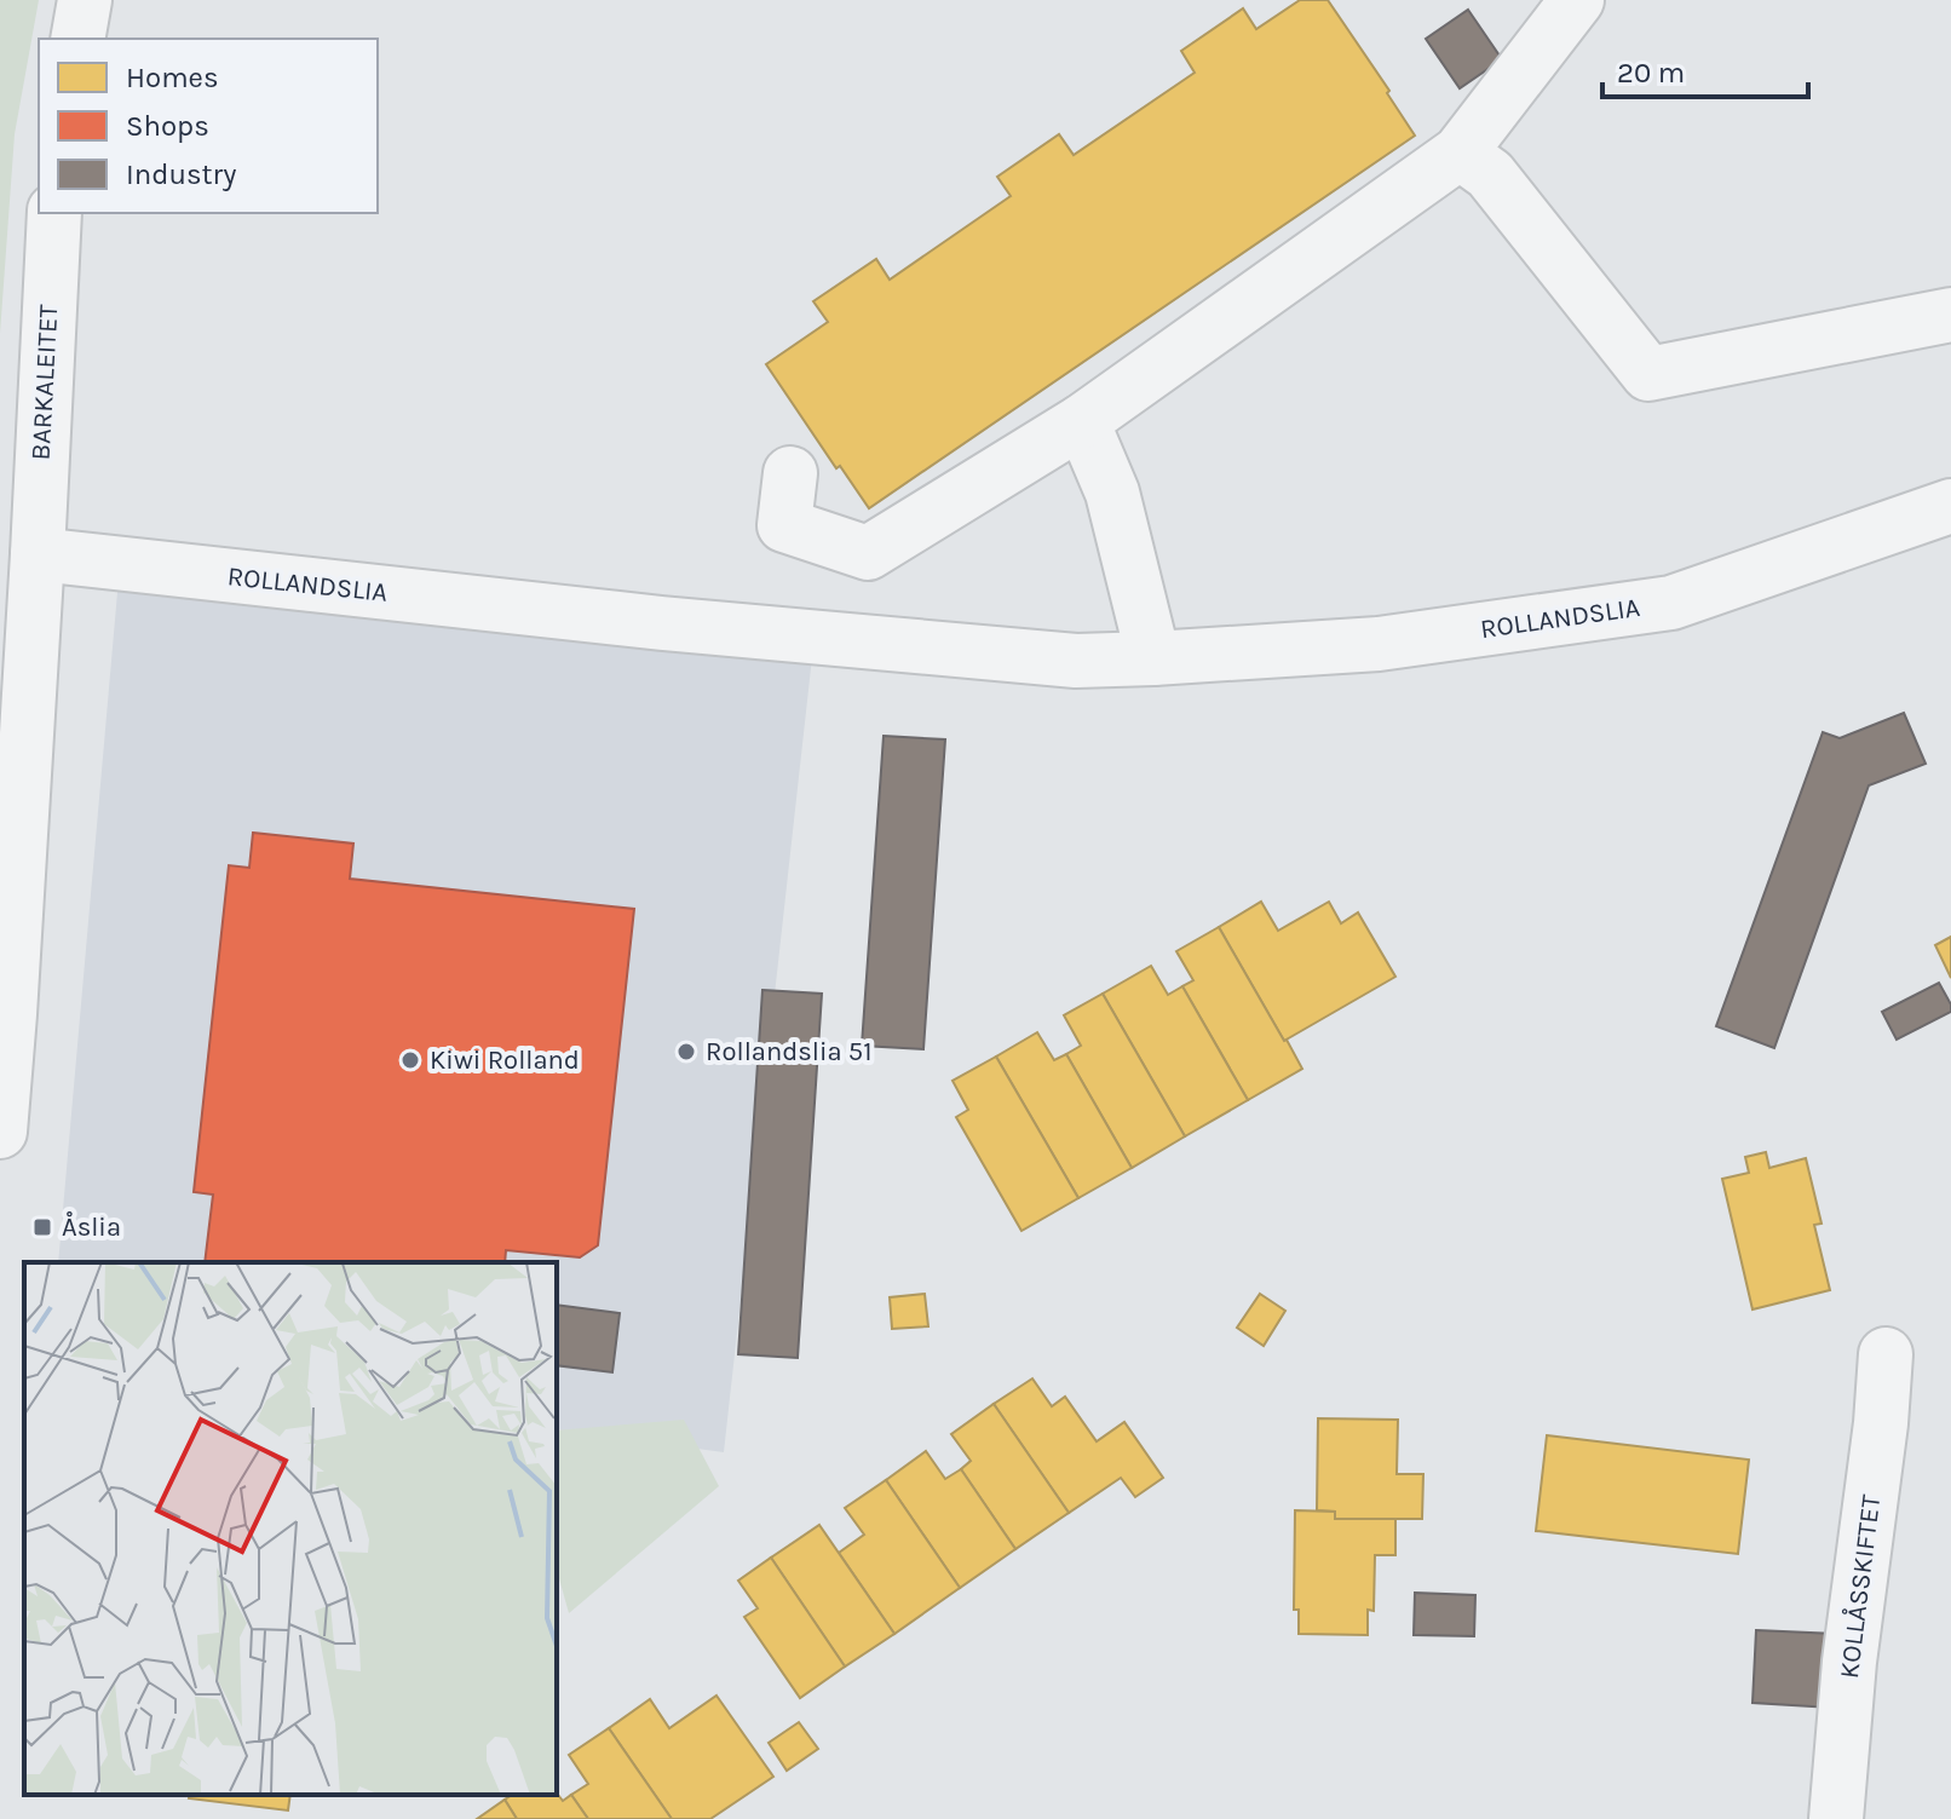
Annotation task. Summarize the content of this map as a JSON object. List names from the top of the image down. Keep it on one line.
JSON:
{"streets":{"street":["BARKALEITET","ROLLANDSLIA","KOLLÅSSKIFTET"]},"crossings":[["BARKALEITET","ROLLANDSLIA"]],"places":{"other":["Rollandslia 51","Kiwi Rolland"],"transit":["Åslia"]},"legend":["Homes","Shops","Industry"],"scale_bar":"20 m"}
